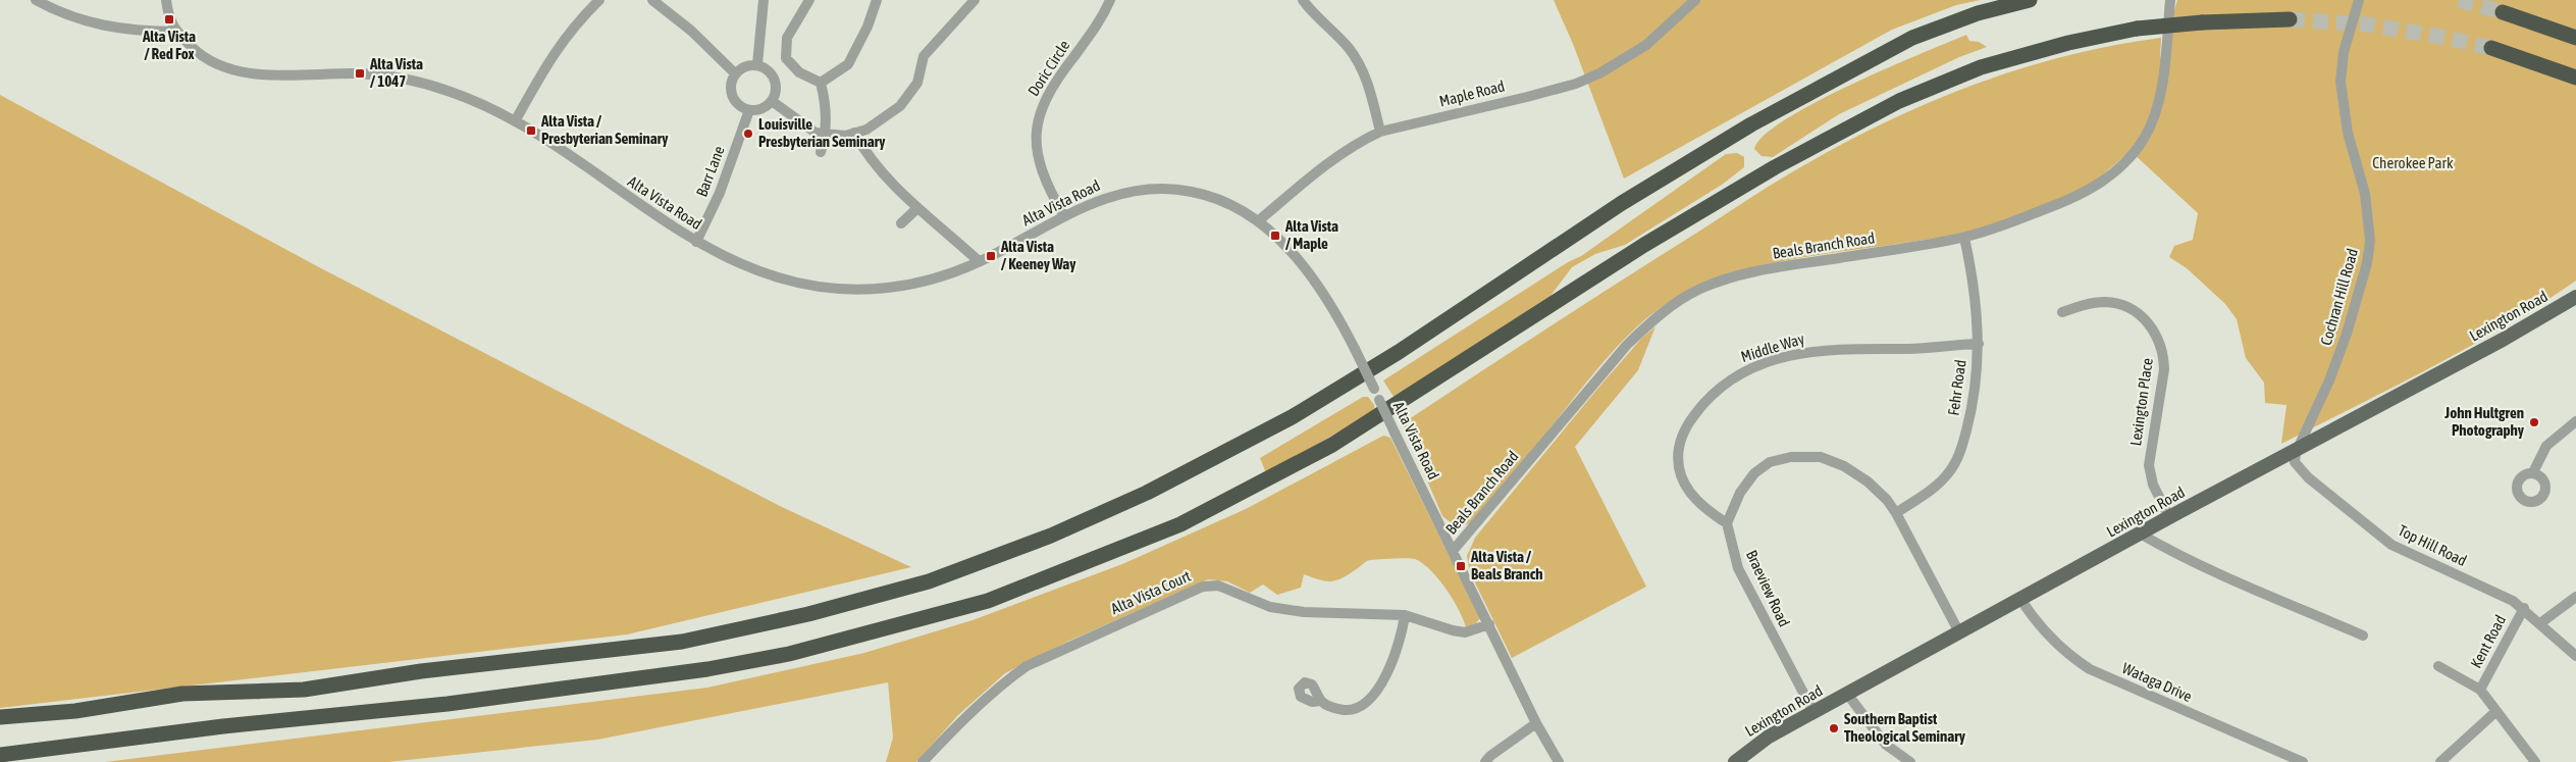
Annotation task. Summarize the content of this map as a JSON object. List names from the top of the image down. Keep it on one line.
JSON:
{"streets":{"main road":["Lexington Road"],"street":["Doric Circle","Maple Road","Barr Lane","Alta Vista Road","Beals Branch Road","Cochran Hill Road","Middle Way","Fehr Road","Lexington Place","Top Hill Road","Braeview Road","Alta Vista Court","Kent Road","Wataga Drive"]},"crossings":[["Doric Circle","Alta Vista Road"],["Maple Road","Alta Vista Road"],["Barr Lane","Alta Vista Road"],["Alta Vista Road","Beals Branch Road"],["Alta Vista Road","Alta Vista Court"],["Beals Branch Road","Fehr Road"],["Cochran Hill Road","Lexington Road"],["Cochran Hill Road","Top Hill Road"],["Lexington Road","Lexington Place"],["Lexington Road","Top Hill Road"],["Lexington Road","Braeview Road"],["Lexington Road","Wataga Drive"],["Middle Way","Fehr Road"],["Middle Way","Braeview Road"],["Top Hill Road","Kent Road"]],"parks":["Cherokee Park"],"places":{"transit":["Alta Vista / Red Fox","Alta Vista / 1047","Alta Vista / Presbyterian Seminary","Alta Vista / Maple","Alta Vista / Keeney Way","Alta Vista / Beals Branch"],"other":["Louisville Presbyterian Seminary","John Hultgren Photography","Southern Baptist Theological Seminary"]}}
